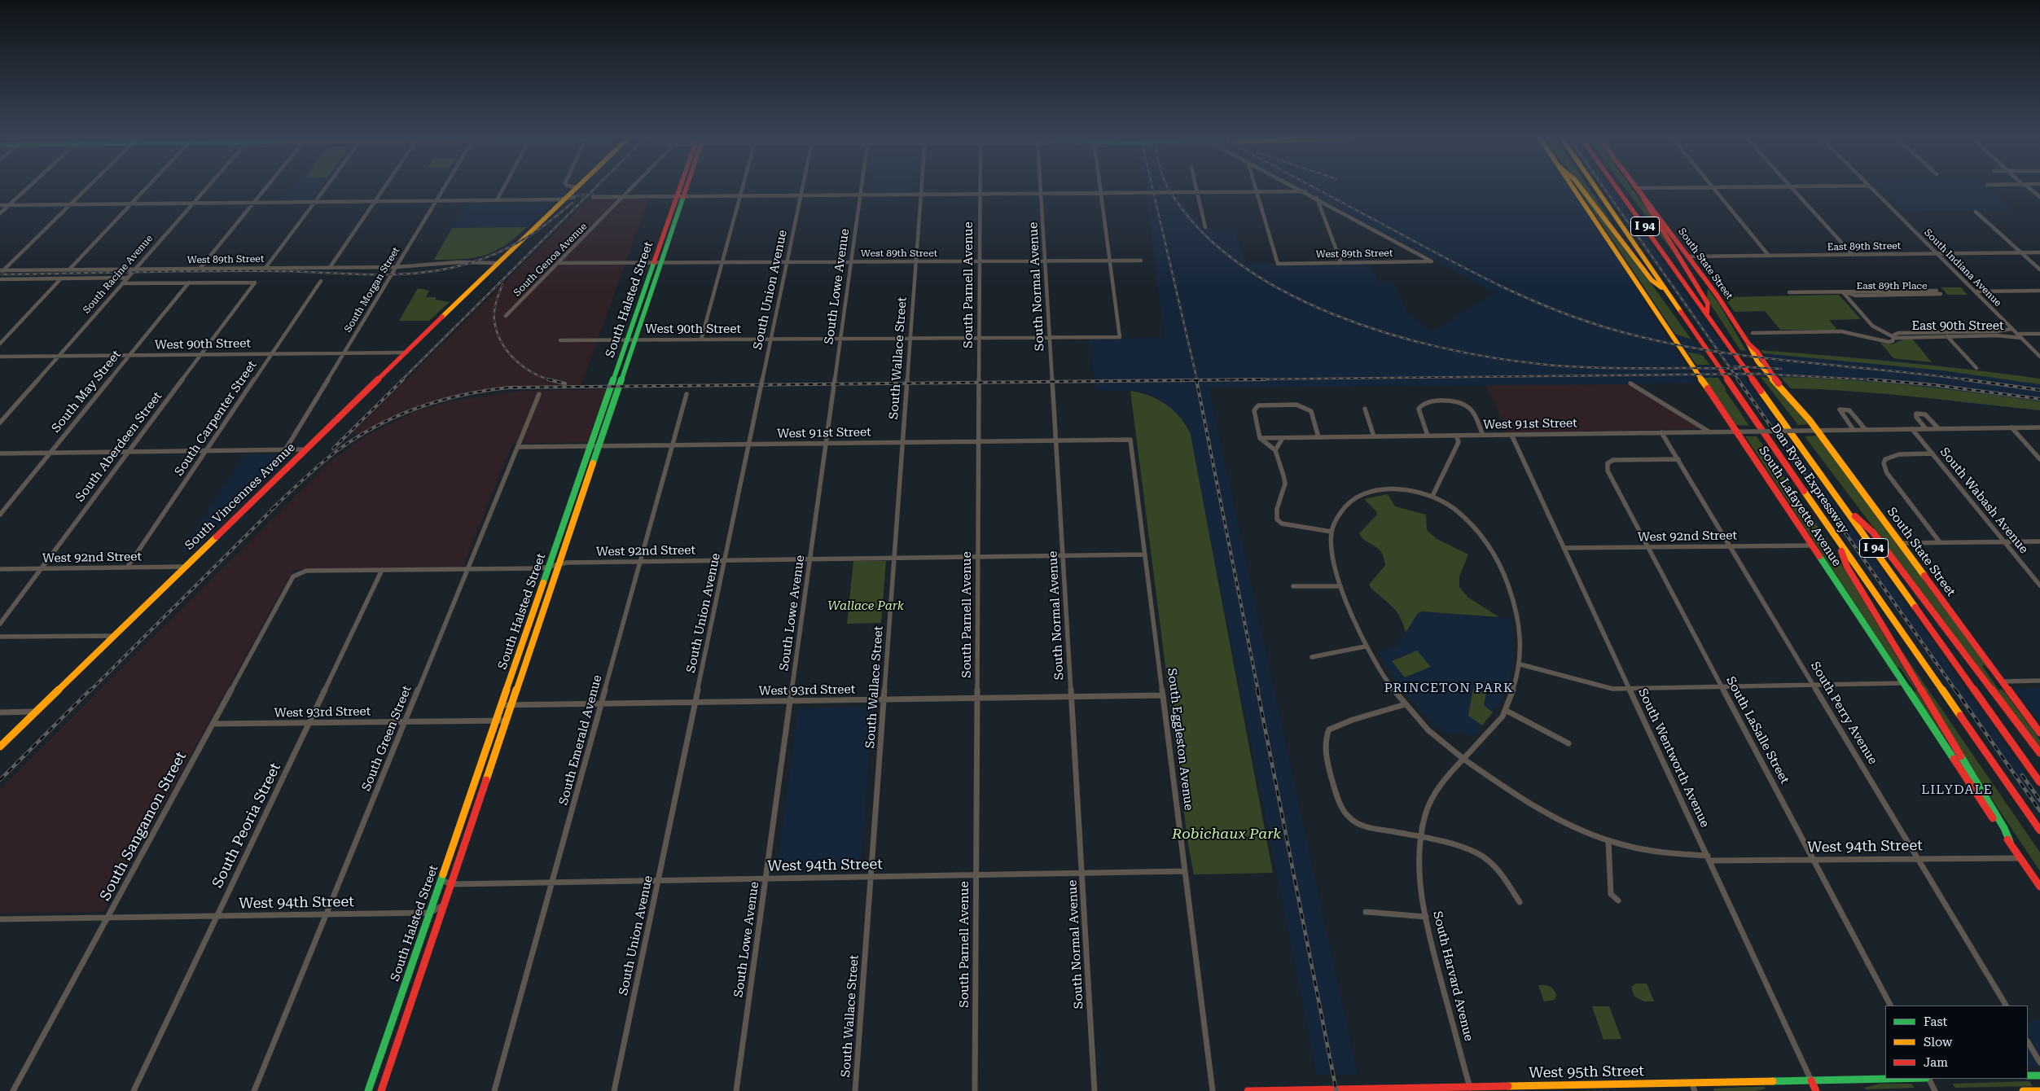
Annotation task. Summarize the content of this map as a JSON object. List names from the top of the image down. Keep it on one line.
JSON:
{"streets":{"main road":["I 94","South State Street","South Halsted Street","Dan Ryan Expressway","South Vincennes Avenue","South Lafayette Avenue","South Wentworth Avenue","West 95th Street"],"street":["East 89th Street","West 89th Street","South Genoa Avenue","South Indiana Avenue","South Racine Avenue","South Parnell Avenue","East 89th Place","South Lowe Avenue","South Normal Avenue","South Morgan Street","South Union Avenue","East 90th Street","West 90th Street","South Wallace Street","South May Street","South Carpenter Street","West 91st Street","South Aberdeen Street","South Wabash Avenue","West 92nd Street","West 93rd Street","South Perry Avenue","South LaSalle Street","South Green Street","South Eggleston Avenue","South Emerald Avenue","South Peoria Street","South Sangamon Street","West 94th Street","South Harvard Avenue"]},"crossings":[["East 89th Street","South State Street"],["East 89th Street","South Indiana Avenue"],["West 89th Street","South Genoa Avenue"],["West 89th Street","South Racine Avenue"],["West 89th Street","South Parnell Avenue"],["West 89th Street","South Lowe Avenue"],["West 89th Street","South Normal Avenue"],["West 89th Street","South Morgan Street"],["West 89th Street","South Union Avenue"],["West 89th Street","South Halsted Street"],["West 89th Street","West 90th Street"],["West 89th Street","South Wallace Street"],["West 89th Street","South May Street"],["West 89th Street","South Aberdeen Street"],["West 89th Street","South Vincennes Avenue"],["South State Street","West 91st Street"],["South Indiana Avenue","East 90th Street"],["South Racine Avenue","West 90th Street"],["South Parnell Avenue","West 90th Street"],["South Parnell Avenue","West 91st Street"],["South Parnell Avenue","West 92nd Street"],["South Parnell Avenue","West 93rd Street"],["South Parnell Avenue","West 94th Street"],["South Lowe Avenue","West 90th Street"],["South Lowe Avenue","West 91st Street"],["South Lowe Avenue","West 92nd Street"],["South Lowe Avenue","West 93rd Street"],["South Lowe Avenue","West 94th Street"],["South Normal Avenue","West 90th Street"],["South Normal Avenue","West 91st Street"],["South Normal Avenue","West 92nd Street"],["South Normal Avenue","West 93rd Street"],["South Normal Avenue","West 94th Street"],["South Morgan Street","West 90th Street"],["South Union Avenue","West 90th Street"],["South Union Avenue","West 91st Street"],["South Union Avenue","West 92nd Street"],["South Union Avenue","West 93rd Street"],["South Union Avenue","West 94th Street"],["South Halsted Street","West 90th Street"],["South Halsted Street","West 91st Street"],["South Halsted Street","West 92nd Street"],["South Halsted Street","West 93rd Street"],["South Halsted Street","West 94th Street"],["West 90th Street","South Wallace Street"],["West 90th Street","South May Street"],["West 90th Street","South Carpenter Street"],["West 90th Street","South Aberdeen Street"],["West 90th Street","South Vincennes Avenue"],["South Wallace Street","West 91st Street"],["South Wallace Street","West 92nd Street"],["South Wallace Street","West 93rd Street"],["South Wallace Street","West 94th Street"],["South Carpenter Street","West 92nd Street"],["West 91st Street","South Wabash Avenue"],["West 91st Street","South Lafayette Avenue"],["West 91st Street","South Perry Avenue"],["West 91st Street","South Green Street"],["West 91st Street","South Eggleston Avenue"],["West 91st Street","South Emerald Avenue"],["West 91st Street","South Wentworth Avenue"],["South Aberdeen Street","West 92nd Street"],["South Vincennes Avenue","West 92nd Street"],["South Lafayette Avenue","West 92nd Street"],["South Lafayette Avenue","West 94th Street"],["West 92nd Street","South Perry Avenue"],["West 92nd Street","South LaSalle Street"],["West 92nd Street","South Green Street"],["West 92nd Street","South Eggleston Avenue"],["West 92nd Street","South Emerald Avenue"],["West 92nd Street","South Wentworth Avenue"],["West 92nd Street","South Peoria Street"],["West 92nd Street","South Sangamon Street"],["West 93rd Street","South Green Street"],["West 93rd Street","South Eggleston Avenue"],["West 93rd Street","South Emerald Avenue"],["West 93rd Street","South Peoria Street"],["West 93rd Street","South Sangamon Street"],["South Perry Avenue","South LaSalle Street"],["South Perry Avenue","West 94th Street"],["South LaSalle Street","West 94th Street"],["South Green Street","West 94th Street"],["South Eggleston Avenue","West 94th Street"],["South Emerald Avenue","West 94th Street"],["South Wentworth Avenue","West 94th Street"],["South Wentworth Avenue","West 95th Street"],["South Peoria Street","West 94th Street"],["South Sangamon Street","West 94th Street"],["West 94th Street","South Harvard Avenue"],["South Harvard Avenue","West 95th Street"]],"districts":["PRINCETON PARK","LILYDALE"],"parks":["Wallace Park","Robichaux Park"],"legend":["Fast","Slow","Jam"]}
